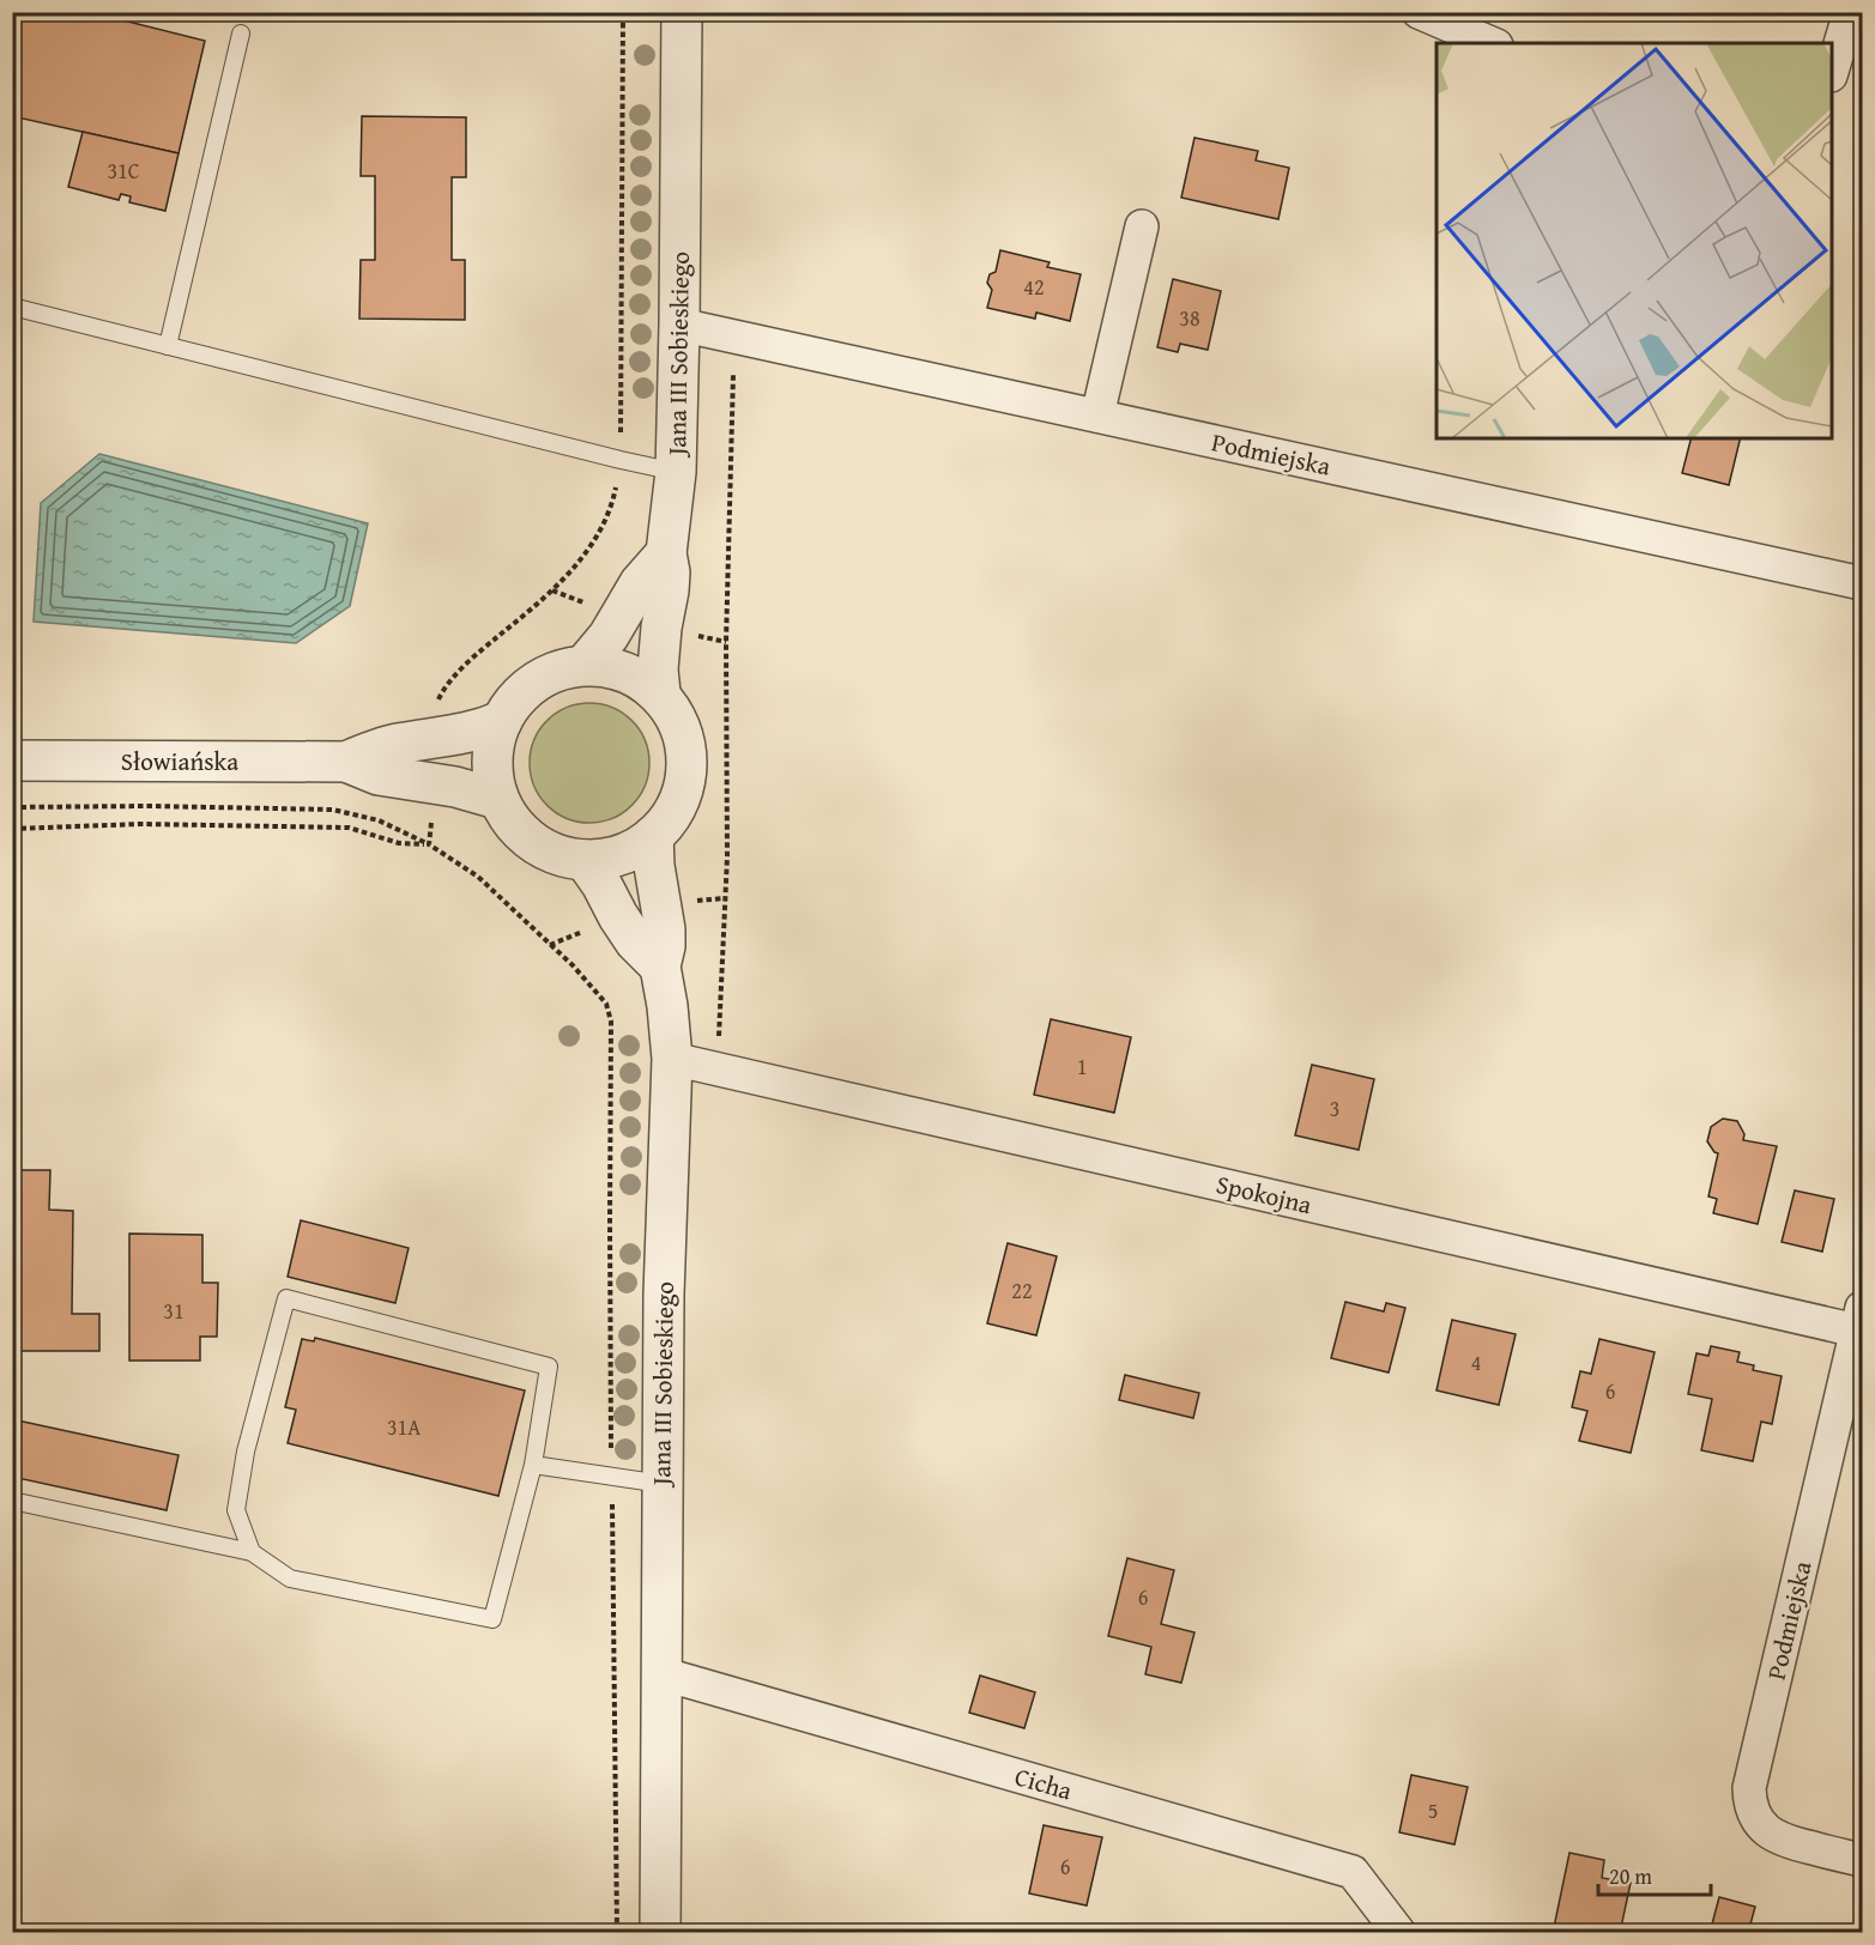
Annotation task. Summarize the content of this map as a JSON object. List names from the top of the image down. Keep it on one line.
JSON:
{"streets":{"street":["Jana III Sobieskiego","Podmiejska","Słowiańska","Spokojna","Cicha"]},"crossings":[["Jana III Sobieskiego","Podmiejska"],["Jana III Sobieskiego","Słowiańska"],["Jana III Sobieskiego","Spokojna"],["Jana III Sobieskiego","Cicha"],["Podmiejska","Spokojna"]],"house_numbers":["31C","42","38","1","3","22","31","4","6","31A","6","5","6"],"scale_bar":"20 m"}
